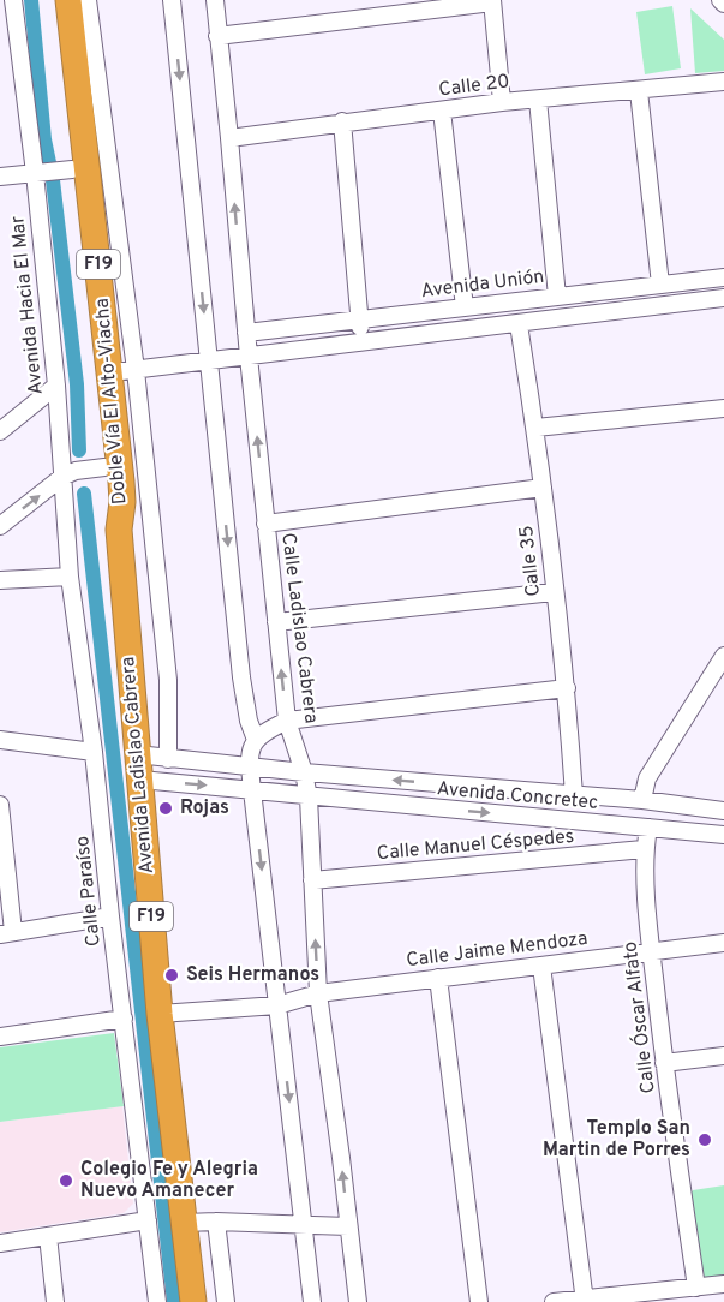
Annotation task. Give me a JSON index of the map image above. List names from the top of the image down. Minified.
{"streets":{"highway":["F19","Doble Vía El Alto-Viacha","Avenida Ladislao Cabrera"],"street":["Calle 20","Avenida Unión","Avenida Hacia El Mar","Calle 35","Calle Ladislao Cabrera","Avenida Concretec","Calle Manuel Céspedes","Calle Paraíso","Calle Jaime Mendoza","Calle Óscar Alfato"]},"crossings":[["Calle 20","Calle Ladislao Cabrera"],["Avenida Unión","Calle Ladislao Cabrera"],["Avenida Hacia El Mar","Doble Vía El Alto-Viacha"],["Avenida Hacia El Mar","Calle Paraíso"],["Doble Vía El Alto-Viacha","Avenida Ladislao Cabrera"],["Doble Vía El Alto-Viacha","Calle Paraíso"],["Calle Ladislao Cabrera","Avenida Concretec"],["Calle Ladislao Cabrera","Calle Manuel Céspedes"],["Calle Ladislao Cabrera","Calle Jaime Mendoza"],["Avenida Ladislao Cabrera","Avenida Concretec"],["Avenida Ladislao Cabrera","Calle Jaime Mendoza"],["Avenida Concretec","Calle Óscar Alfato"],["Calle Manuel Céspedes","Calle Óscar Alfato"],["Calle Jaime Mendoza","Calle Óscar Alfato"]],"places":["Rojas","Seis Hermanos","Templo San Martin de Porres","Colegio Fe y Alegria Nuevo Amanecer"]}
